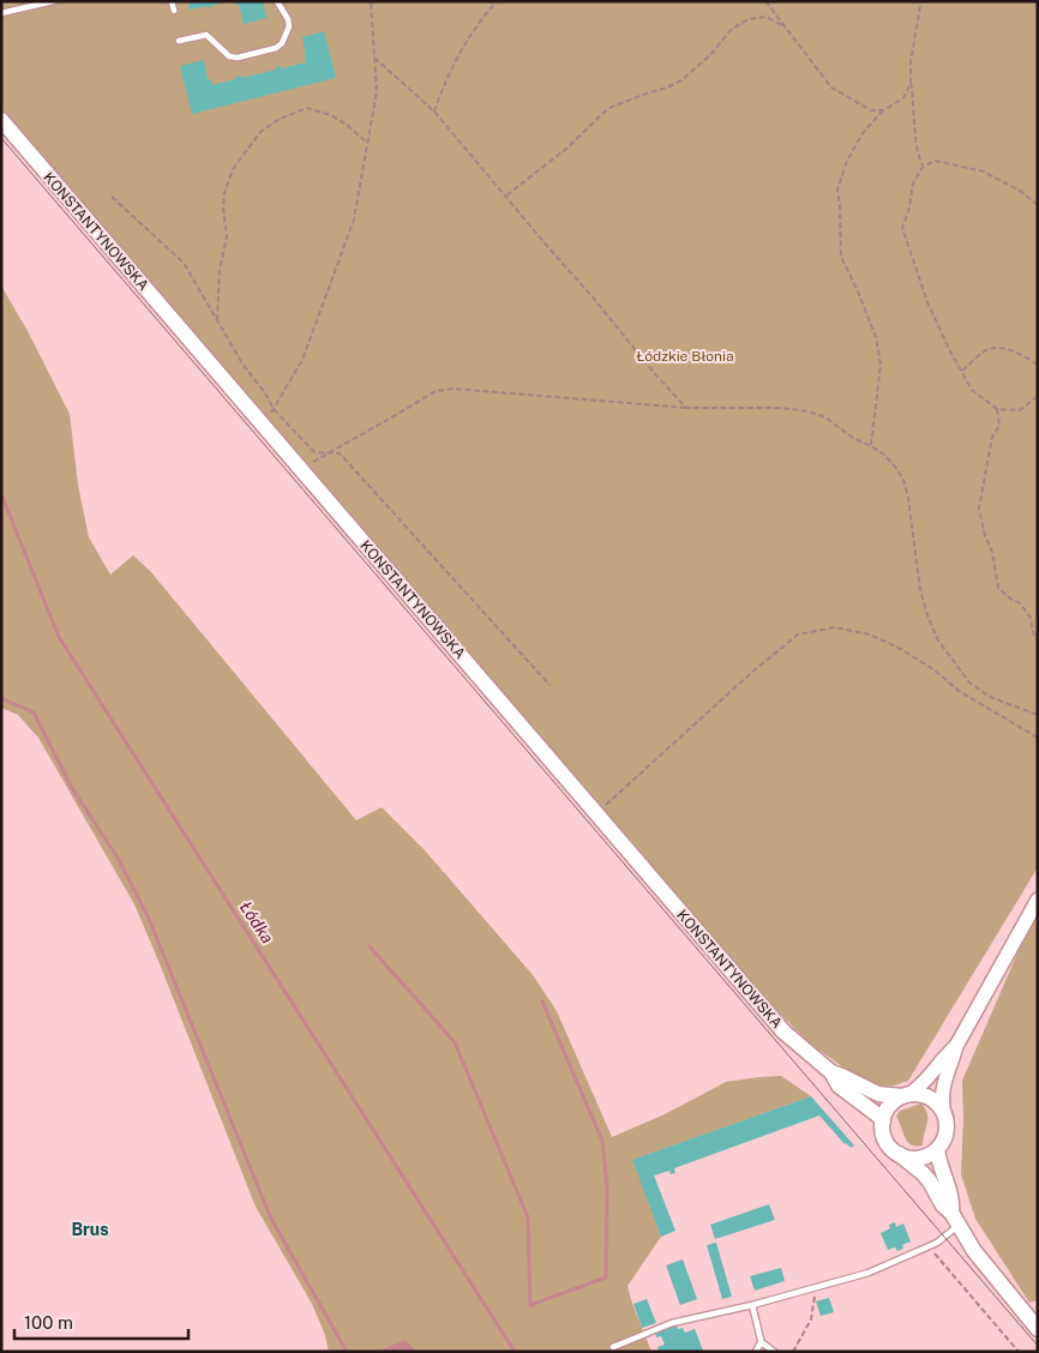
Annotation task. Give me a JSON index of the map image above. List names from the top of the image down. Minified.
{"streets":{"main road":["KONSTANTYNOWSKA"]},"districts":["Brus"],"water":["Łódka"],"parks":["Łódzkie Błonia"],"scale_bar":"100 m"}
